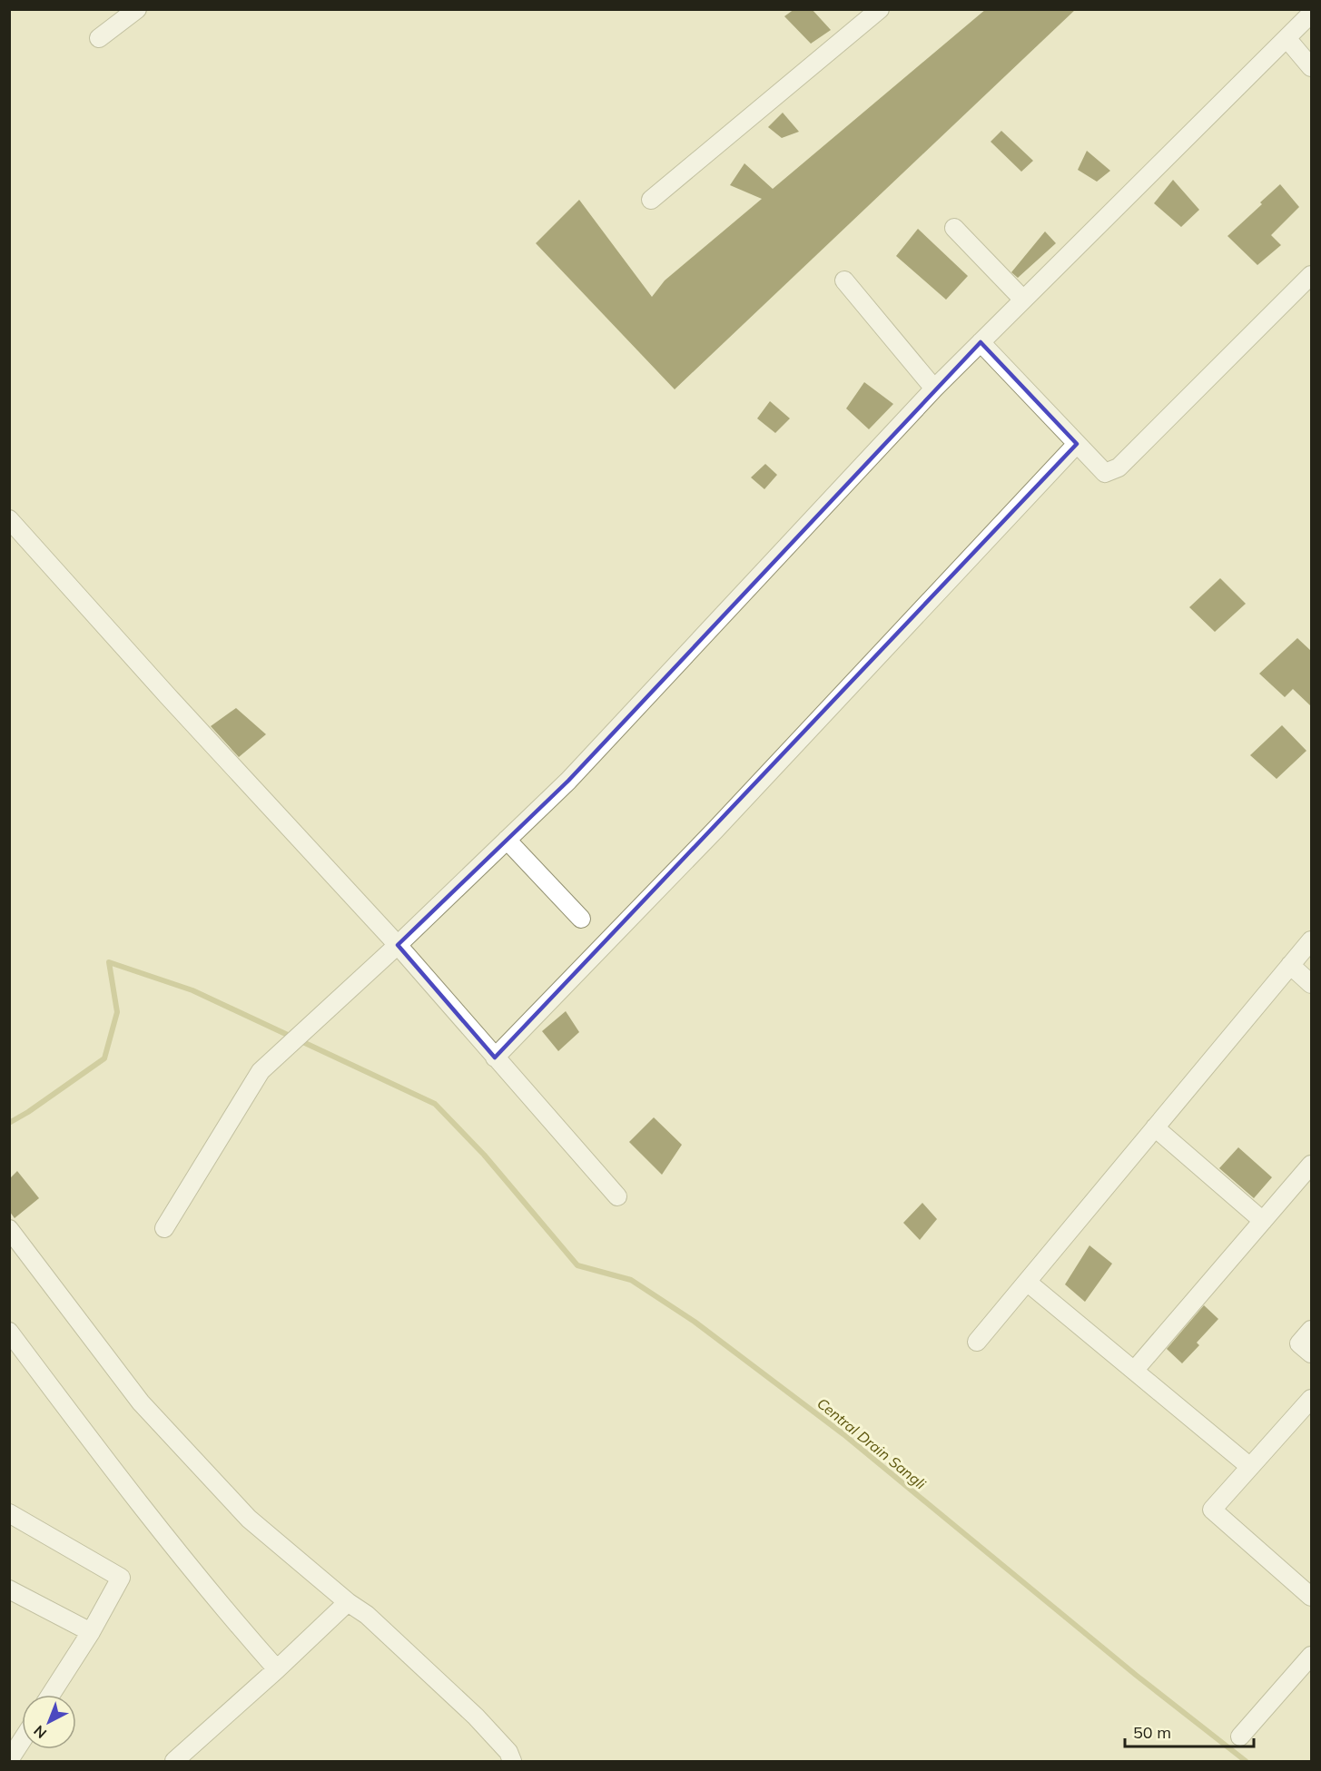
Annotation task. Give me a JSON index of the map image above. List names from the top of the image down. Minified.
{"water":["Central Drain Sangli"],"scale_bar":"50 m","north":"bottom left"}
